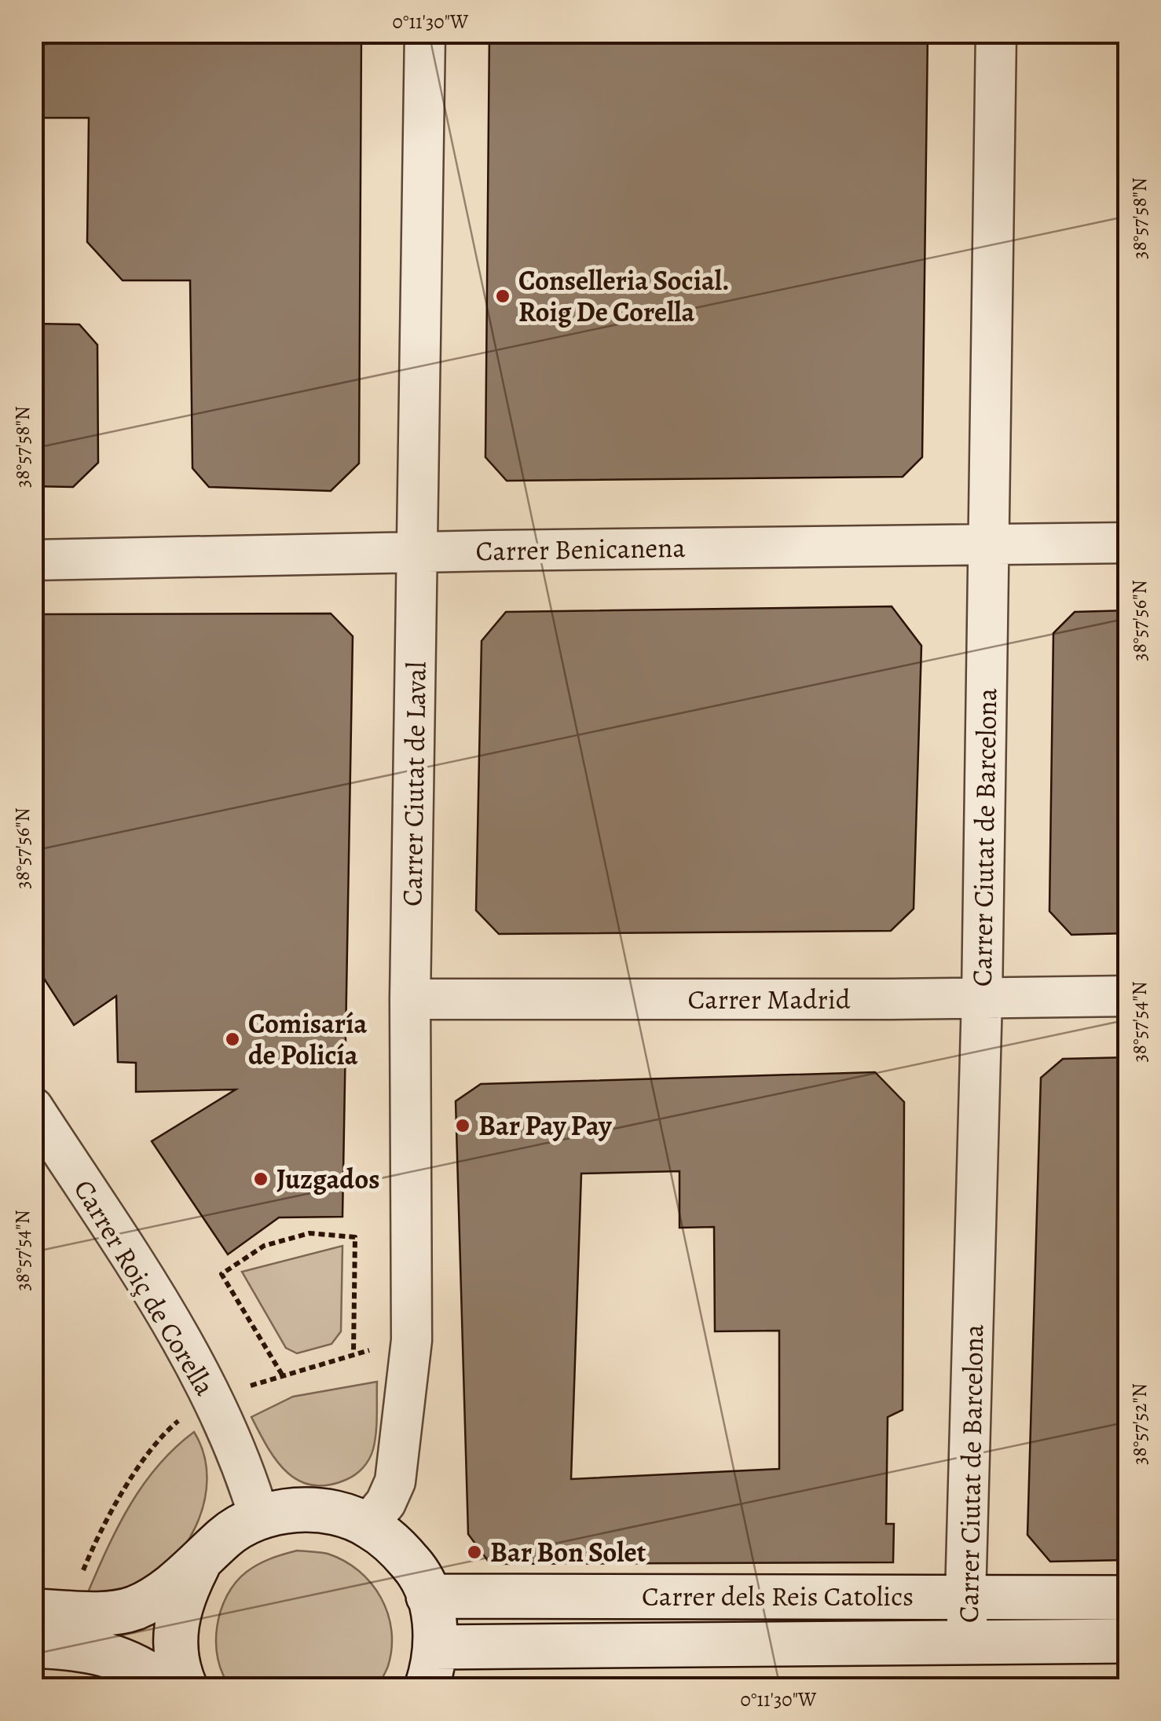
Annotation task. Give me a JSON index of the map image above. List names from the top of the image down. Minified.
{"streets":{"street":["Carrer Benicanena","Carrer Ciutat de Laval","Carrer Ciutat de Barcelona","Carrer Madrid","Carrer Roiç de Corella","Carrer dels Reis Catolics"]},"crossings":[["Carrer Benicanena","Carrer Ciutat de Laval"],["Carrer Benicanena","Carrer Ciutat de Barcelona"],["Carrer Ciutat de Laval","Carrer Madrid"],["Carrer Ciutat de Barcelona","Carrer Madrid"],["Carrer Ciutat de Barcelona","Carrer dels Reis Catolics"]],"places":["Conselleria Social. Roig De Corella","Comisaría de Policía","Bar Pay Pay","Juzgados","Bar Bon Solet"],"coordinates":["0°11'30\"W","38°57'58\"N","38°57'56\"N","38°57'54\"N","38°57'52\"N"]}
